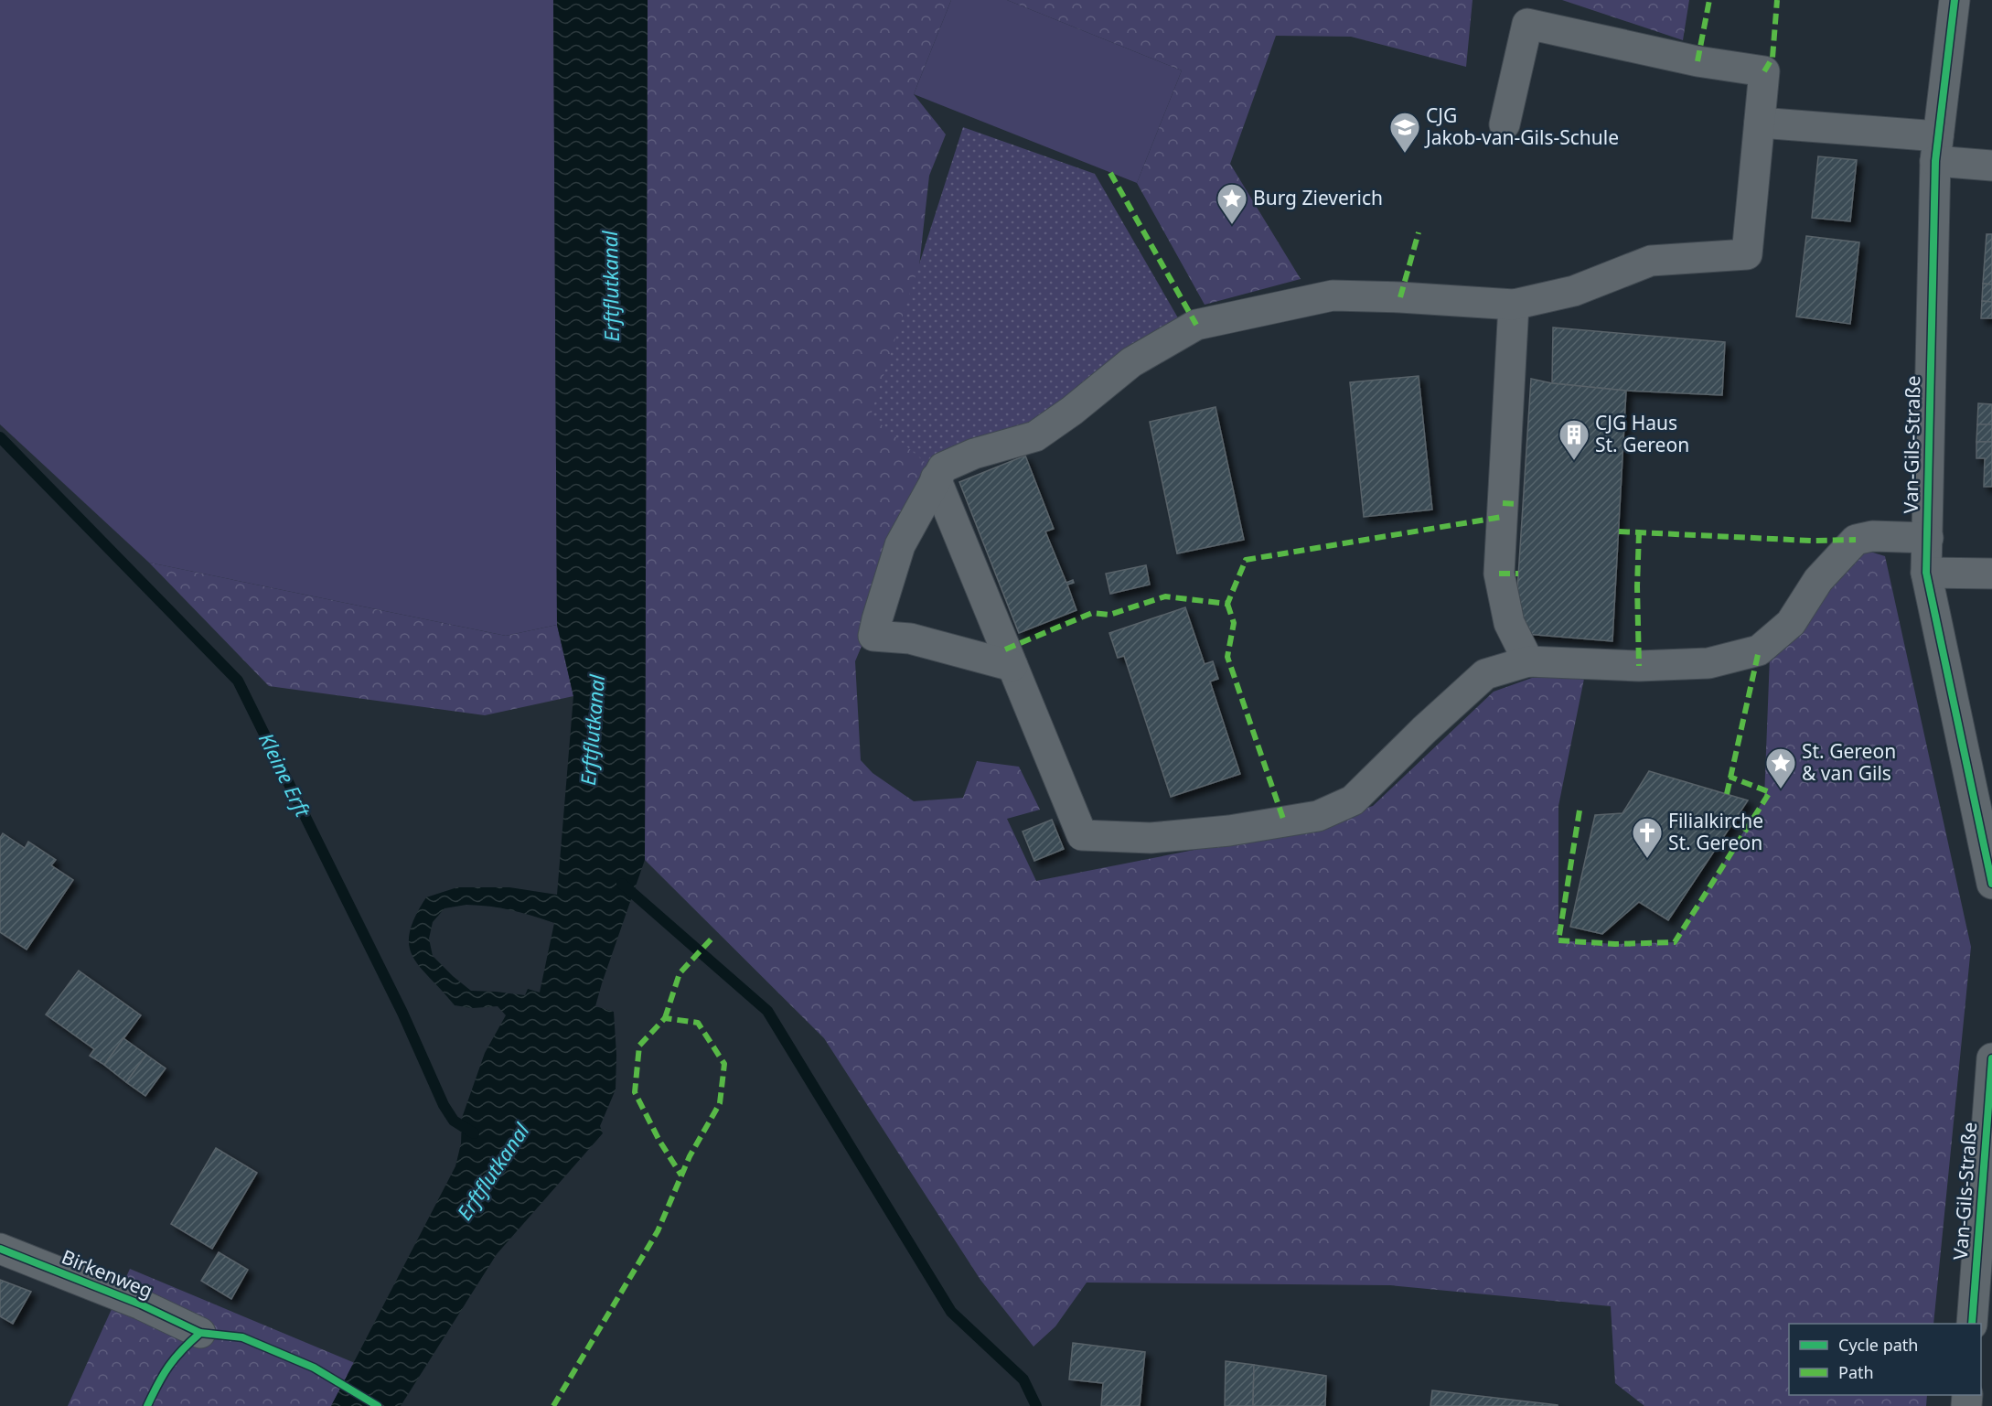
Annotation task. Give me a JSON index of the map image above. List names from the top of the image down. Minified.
{"streets":{"street":["Van-Gils-Straße","Birkenweg"]},"water":["Erftflutkanal","Kleine Erft"],"places":{"school or university":["CJG Jakob-van-Gils-Schule"],"place":["Burg Zieverich","St. Gereon & van Gils"],"building":["CJG Haus St. Gereon"],"church":["Filialkirche St. Gereon"]},"legend":["Cycle path","Path"]}
